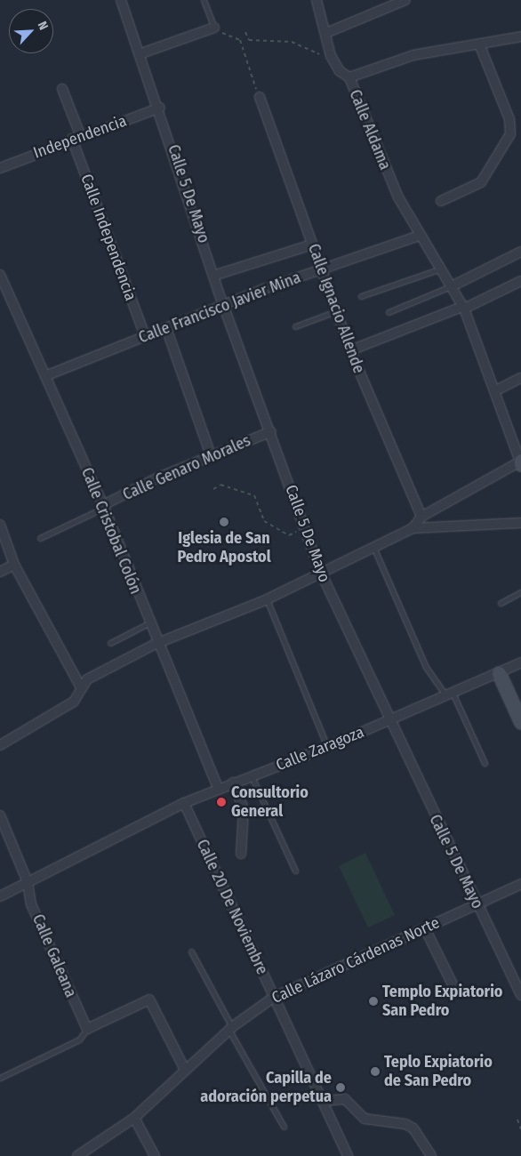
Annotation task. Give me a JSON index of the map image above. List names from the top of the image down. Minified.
{"streets":{"street":["Calle Aldama","Independencia","Calle 5 De Mayo","Calle Independencia","Calle Francisco Javier Mina","Calle Ignacio Allende","Calle Genaro Morales","Calle Cristobal Colón","Calle Zaragoza","Calle 20 De Noviembre","Calle Galeana","Calle Lázaro Cárdenas Norte"]},"crossings":[["Calle Aldama","Calle Francisco Javier Mina"],["Independencia","Calle 5 De Mayo"],["Independencia","Calle Independencia"],["Calle 5 De Mayo","Calle Francisco Javier Mina"],["Calle 5 De Mayo","Calle Genaro Morales"],["Calle 5 De Mayo","Calle Zaragoza"],["Calle 5 De Mayo","Calle Lázaro Cárdenas Norte"],["Calle Independencia","Calle Francisco Javier Mina"],["Calle Francisco Javier Mina","Calle Ignacio Allende"],["Calle Francisco Javier Mina","Calle Cristobal Colón"],["Calle Genaro Morales","Calle Cristobal Colón"],["Calle Cristobal Colón","Calle Zaragoza"],["Calle Zaragoza","Calle 20 De Noviembre"],["Calle Zaragoza","Calle Galeana"],["Calle 20 De Noviembre","Calle Lázaro Cárdenas Norte"]],"places":["Iglesia de San Pedro Apostol","Consultorio General","Templo Expiatorio San Pedro","Teplo Expiatorio de San Pedro","Capilla de adoración perpetua"],"north":"top right"}
